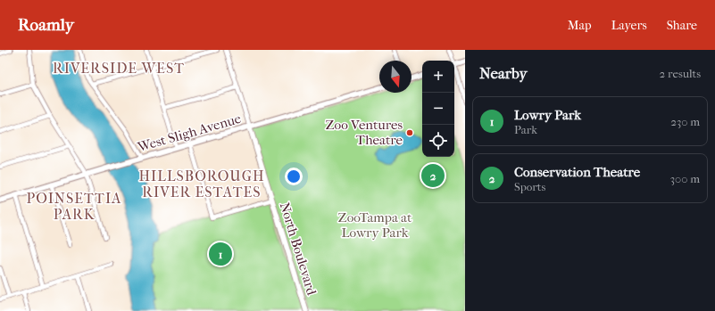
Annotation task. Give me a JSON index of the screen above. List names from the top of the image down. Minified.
{"streets":{"main road":["West Sligh Avenue"],"street":["North Boulevard"]},"crossings":[["West Sligh Avenue","North Boulevard"]],"districts":["RIVERSIDE WEST","HILLSBOROUGH RIVER ESTATES","POINSETTIA PARK"],"parks":["ZooTampa at Lowry Park"],"places":["Zoo Ventures Theatre"],"north":"bottom","page":{"header":"Roamly","nav":["Map","Layers","Share"],"heading":["Nearby","2 results"],"map_buttons":["+","−"],"list":[{"mark":"1","name":"Lowry Park","note":"Park","value":"230 m"},{"mark":"2","name":"Conservation Theatre","note":"Sports","value":"300 m"}],"pins":["2","1"]}}
